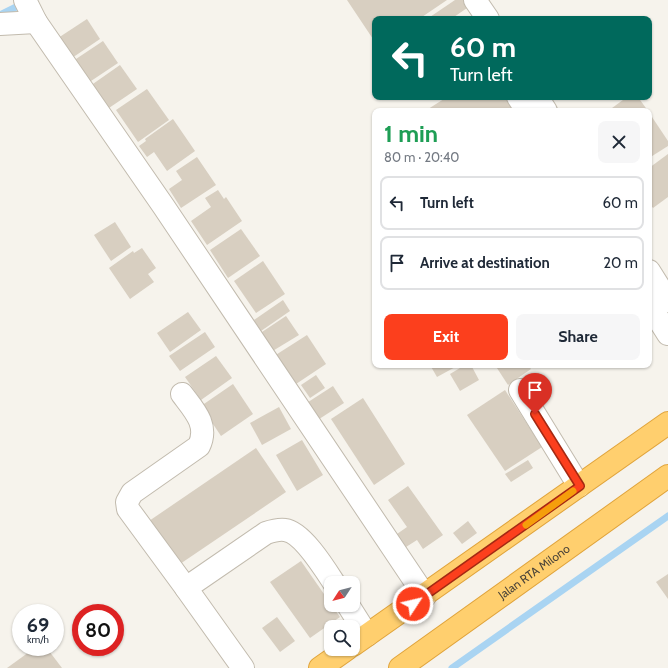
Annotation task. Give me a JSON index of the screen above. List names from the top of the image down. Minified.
{"streets":{"highway":["Jalan RTA Milono"]},"north":"bottom left","page":{"turn":["60 m","Turn left"],"heading":["1 min","80 m · 20:40"],"list":[{"name":"Turn left","value":"60 m"},{"name":"Arrive at destination","value":"20 m"}],"buttons":["Exit","Share"],"speed":"69 km/h","limit":"80"}}
